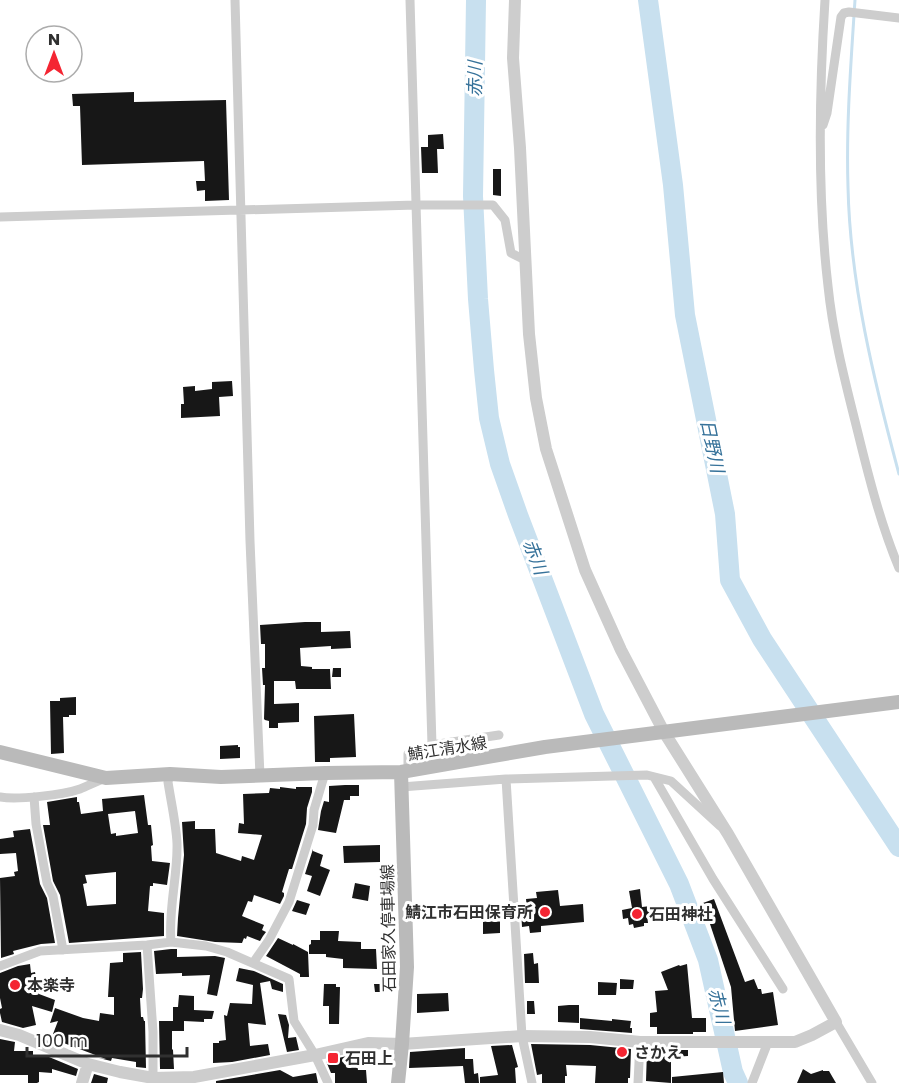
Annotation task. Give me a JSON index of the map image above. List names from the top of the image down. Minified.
{"streets":{"main road":["鯖江清水線","石田家久停車場線"]},"crossings":[["鯖江清水線","石田家久停車場線"]],"water":["赤川","日野川"],"places":{"other":["鯖江市石田保育所","石田神社","本楽寺","さかえ"],"transit":["石田上"]},"scale_bar":"100 m","north":"top"}
